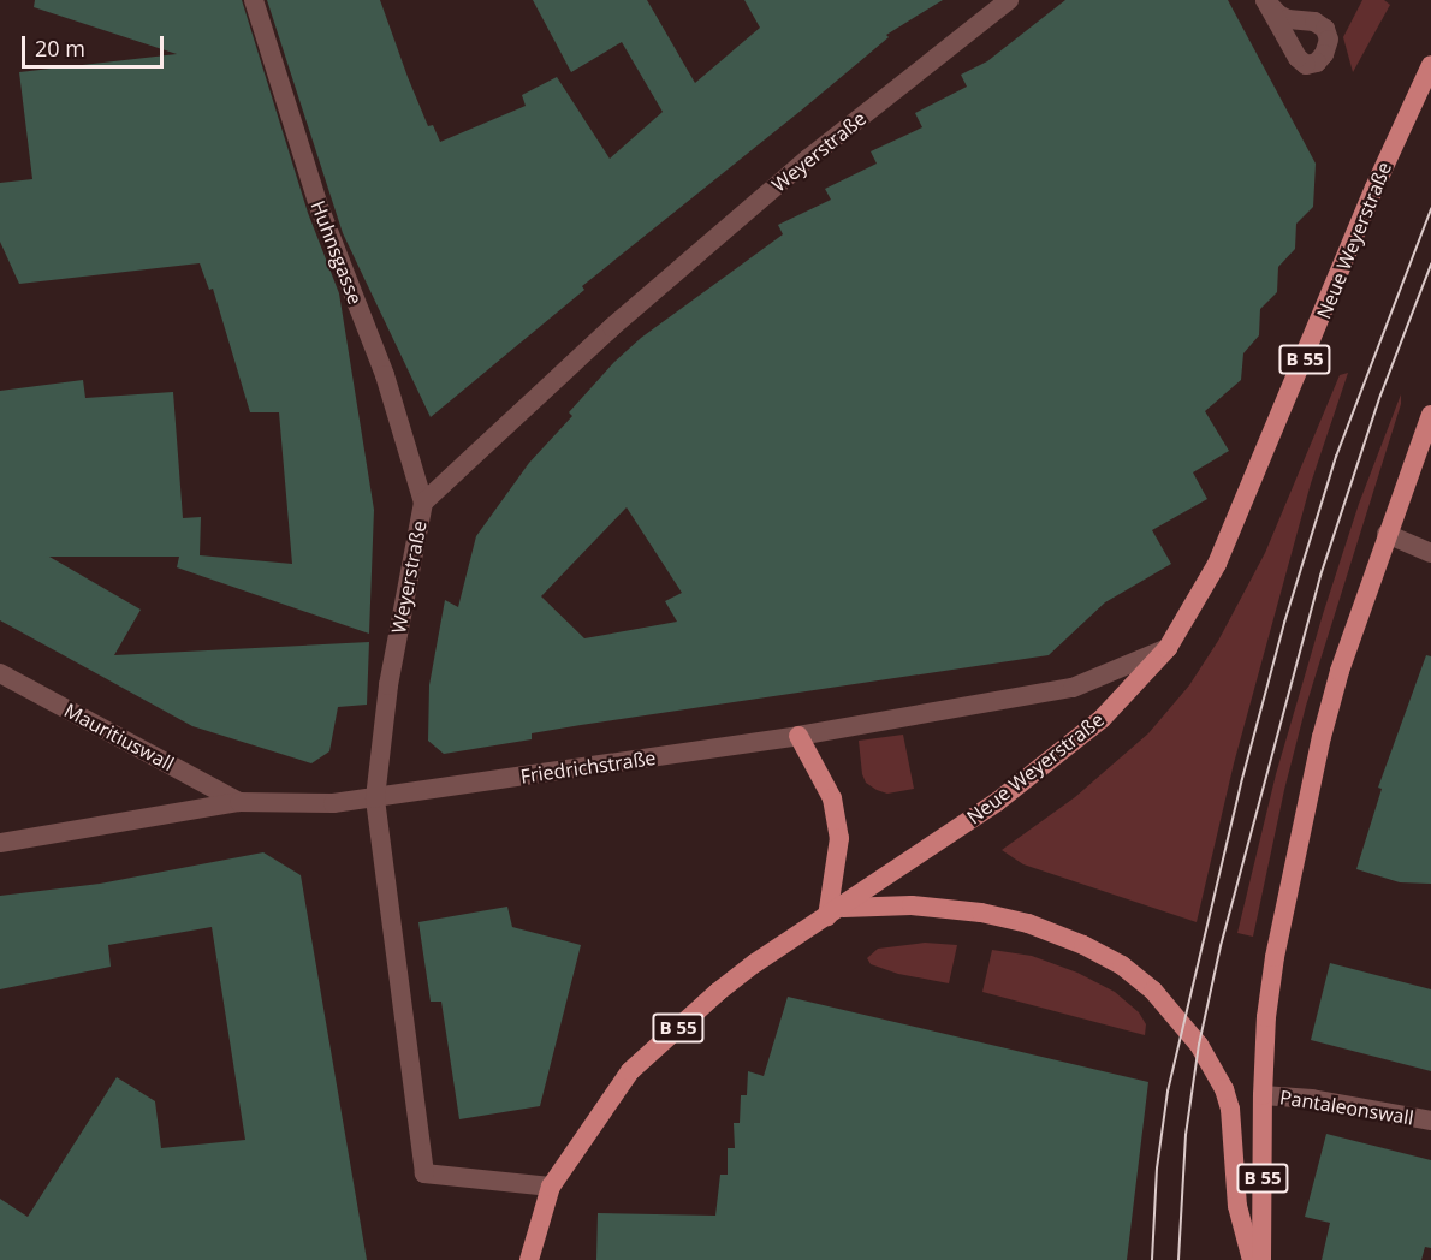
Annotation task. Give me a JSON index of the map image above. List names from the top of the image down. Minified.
{"streets":{"main road":["Neue Weyerstraße","B 55"],"street":["Weyerstraße","Huhnsgasse","Mauritiuswall","Friedrichstraße","Pantaleonswall"]},"crossings":[["Weyerstraße","Neue Weyerstraße"],["Weyerstraße","Huhnsgasse"],["Weyerstraße","B 55"],["Weyerstraße","Friedrichstraße"],["Neue Weyerstraße","B 55"],["Neue Weyerstraße","Friedrichstraße"],["B 55","Pantaleonswall"],["Mauritiuswall","Friedrichstraße"]],"scale_bar":"20 m"}
